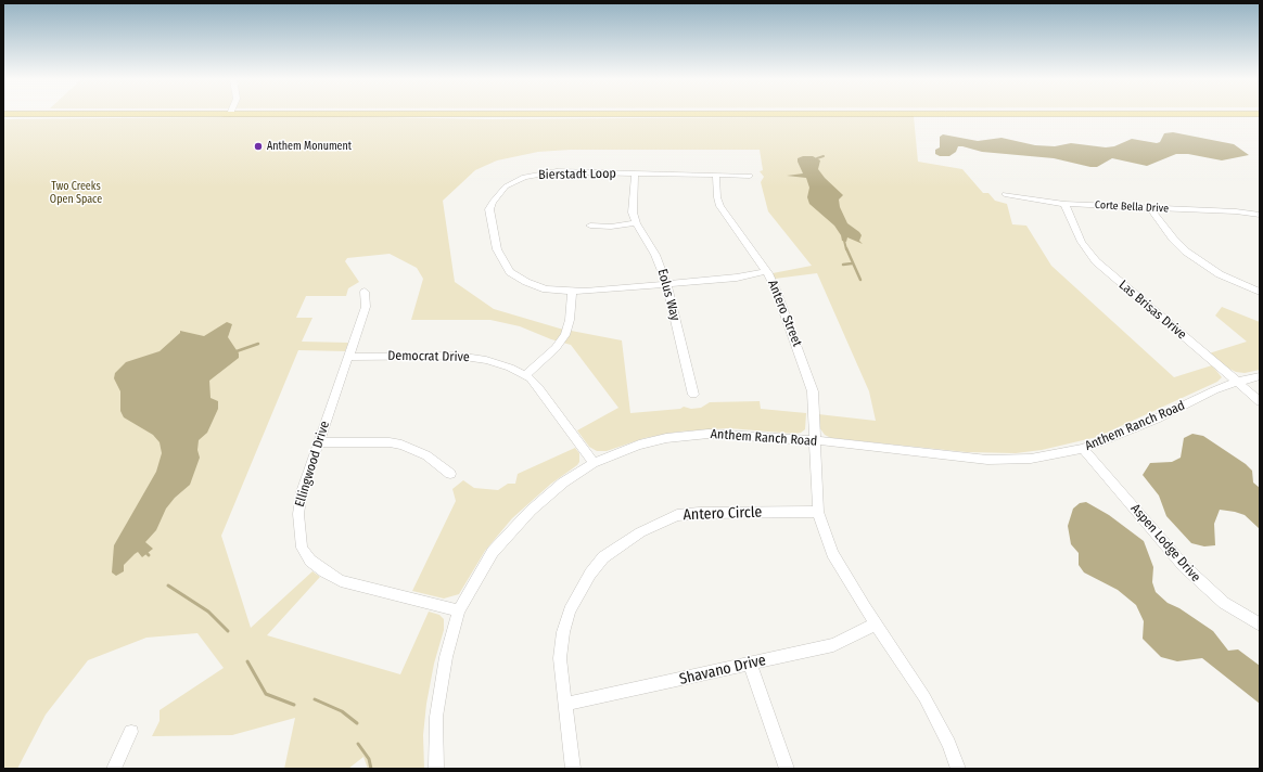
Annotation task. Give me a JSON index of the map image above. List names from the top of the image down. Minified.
{"streets":{"street":["Bierstadt Loop","Corte Bella Drive","Eolus Way","Las Brisas Drive","Antero Street","Democrat Drive","Anthem Ranch Road","Ellingwood Drive","Antero Circle","Aspen Lodge Drive","Shavano Drive"]},"crossings":[["Bierstadt Loop","Eolus Way"],["Bierstadt Loop","Antero Street"],["Corte Bella Drive","Las Brisas Drive"],["Las Brisas Drive","Anthem Ranch Road"],["Antero Street","Anthem Ranch Road"],["Democrat Drive","Anthem Ranch Road"],["Democrat Drive","Ellingwood Drive"],["Anthem Ranch Road","Ellingwood Drive"],["Anthem Ranch Road","Aspen Lodge Drive"],["Antero Circle","Shavano Drive"]],"parks":["Two Creeks Open Space"],"places":["Anthem Monument"]}
